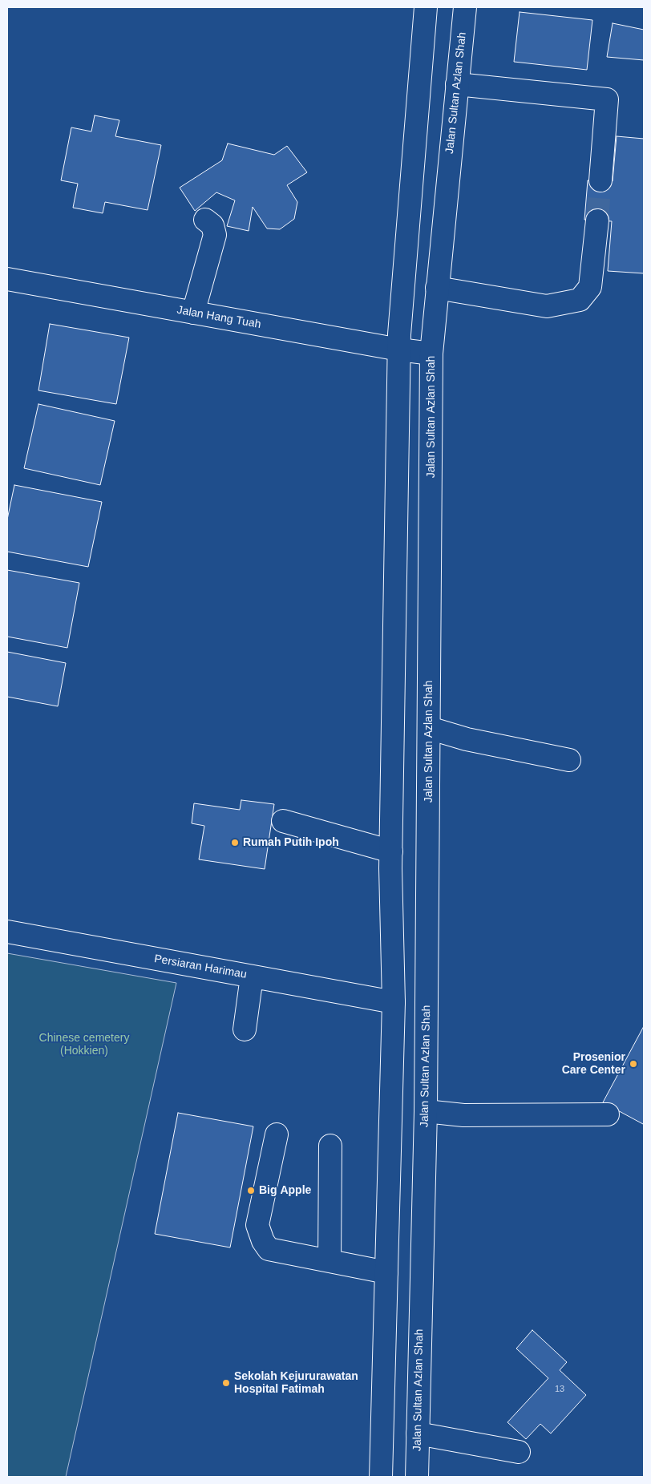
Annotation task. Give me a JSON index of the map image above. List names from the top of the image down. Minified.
{"streets":{"main road":["Jalan Sultan Azlan Shah","Jalan Hang Tuah","Persiaran Harimau"]},"crossings":[["Jalan Sultan Azlan Shah","Jalan Hang Tuah"]],"parks":["Chinese cemetery (Hokkien)"],"places":["Rumah Putih Ipoh","Prosenior Care Center","Big Apple","Sekolah Kejururawatan Hospital Fatimah"],"house_numbers":["13"]}
